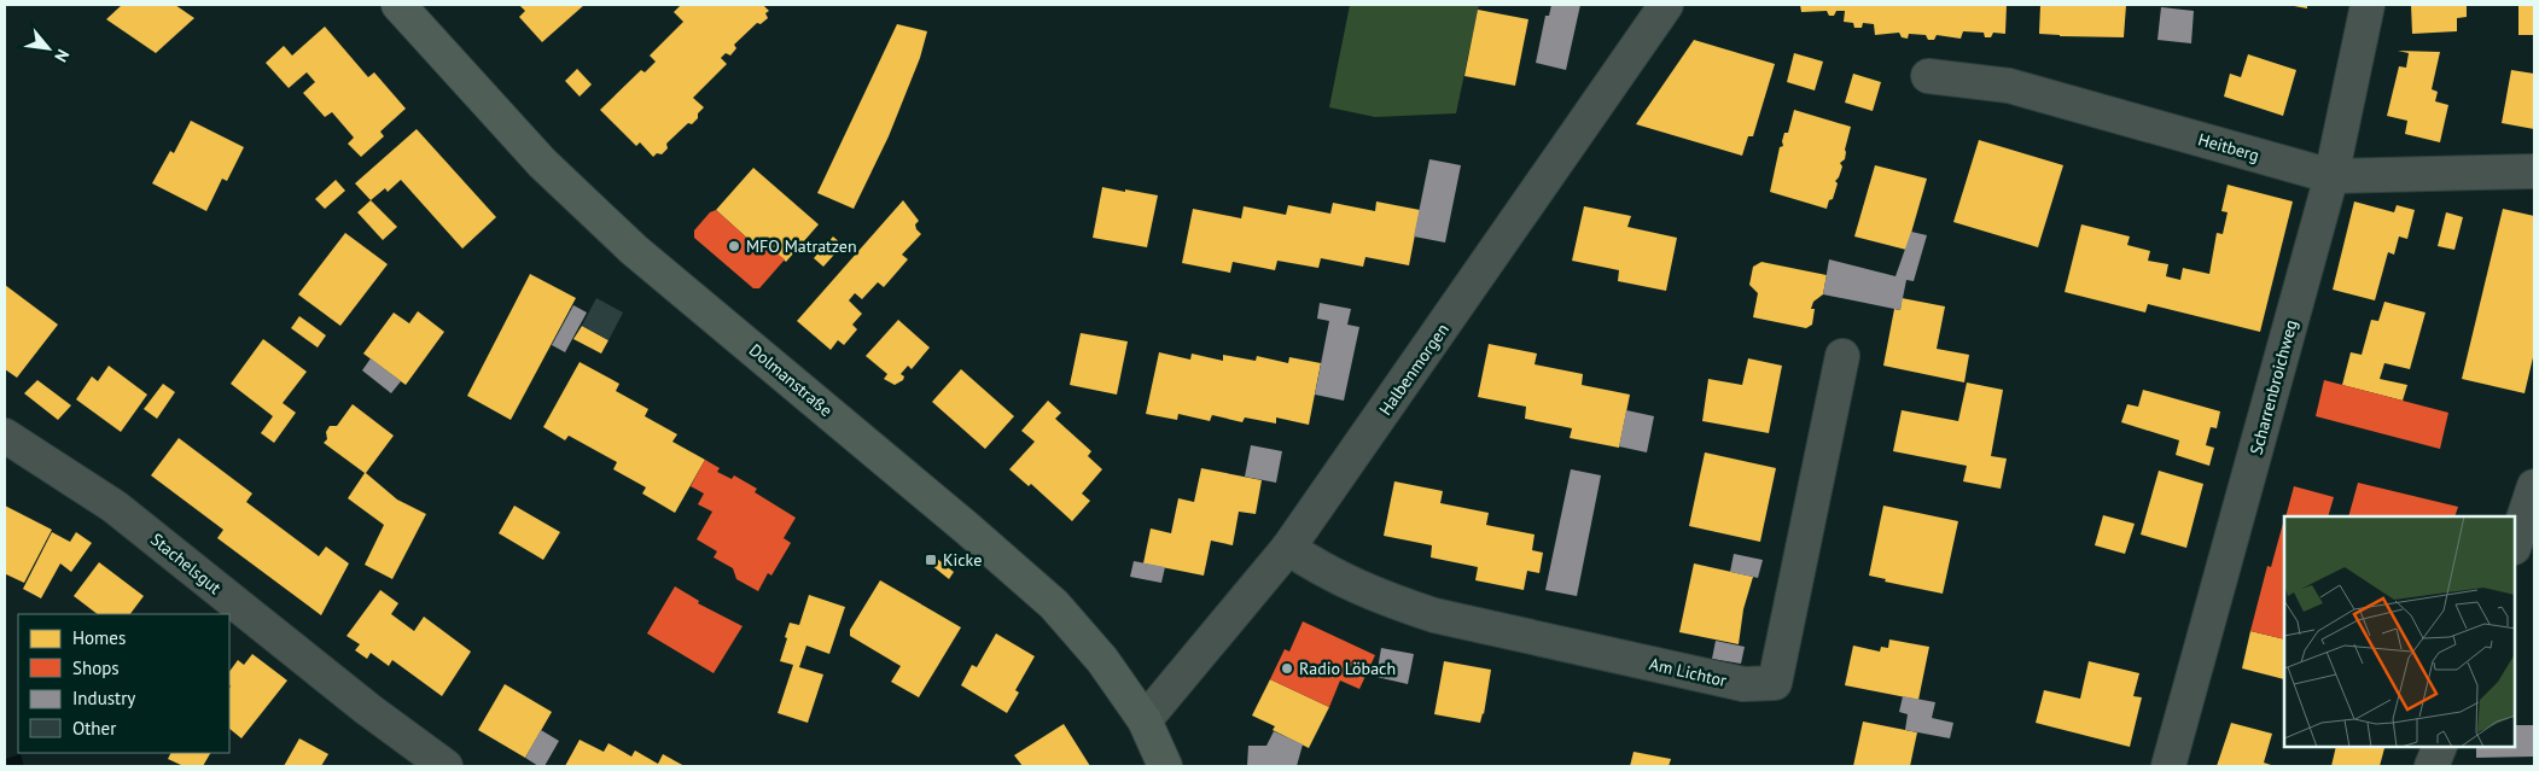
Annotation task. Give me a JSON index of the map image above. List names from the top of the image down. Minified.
{"streets":{"main road":["Dolmanstraße"],"street":["Heitberg","Halbenmorgen","Scharrenbroichweg","Stachelsgut","Am Lichtor"]},"crossings":[["Heitberg","Scharrenbroichweg"],["Halbenmorgen","Dolmanstraße"],["Halbenmorgen","Am Lichtor"]],"places":{"other":["MFO Matratzen","Radio Löbach"],"transit":["Kicke"]},"legend":["Homes","Shops","Industry","Other"],"north":"bottom right"}
